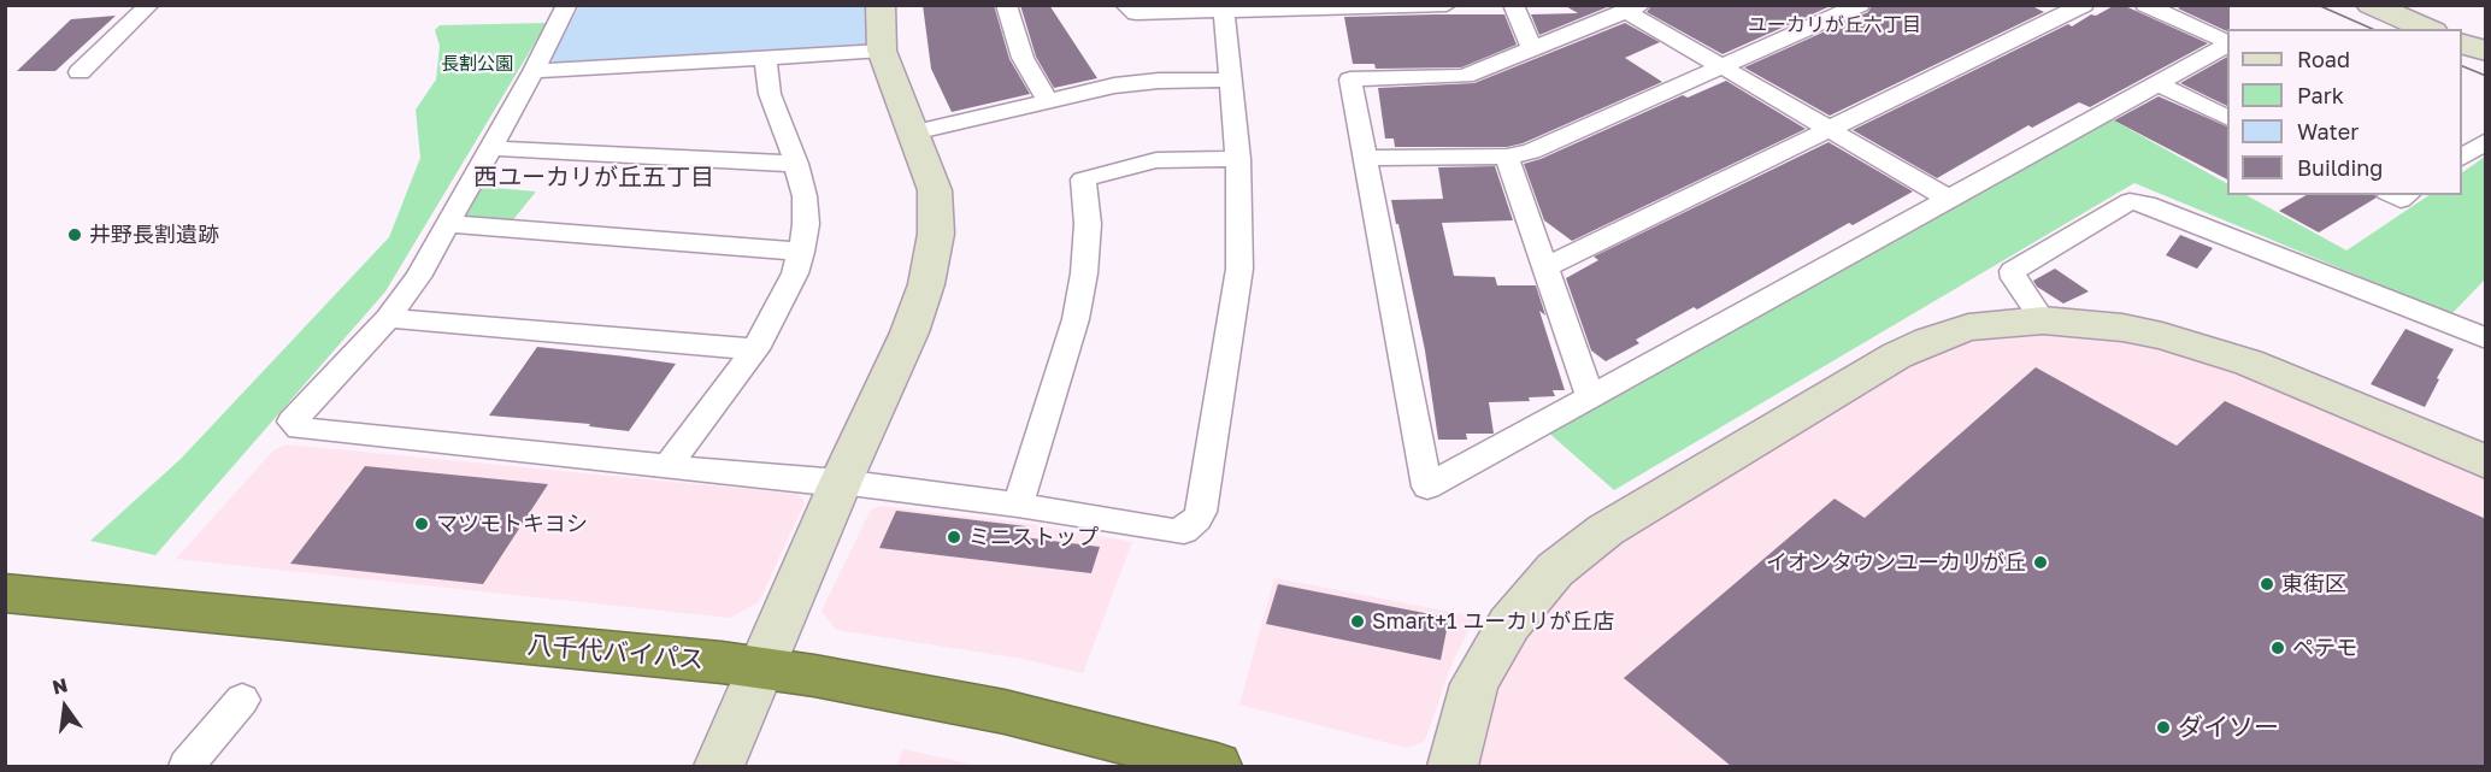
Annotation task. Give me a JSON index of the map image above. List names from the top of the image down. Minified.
{"streets":{"highway":["八千代バイパス"]},"districts":["ユーカリが丘六丁目","西ユーカリが丘五丁目"],"parks":["長割公園"],"places":["井野長割遺跡","マツモトキヨシ","ミニストップ","イオンタウンユーカリが丘","東街区","Smart+1 ユーカリが丘店","ペテモ","ダイソー"],"legend":["Road","Park","Water","Building"],"north":"top"}
